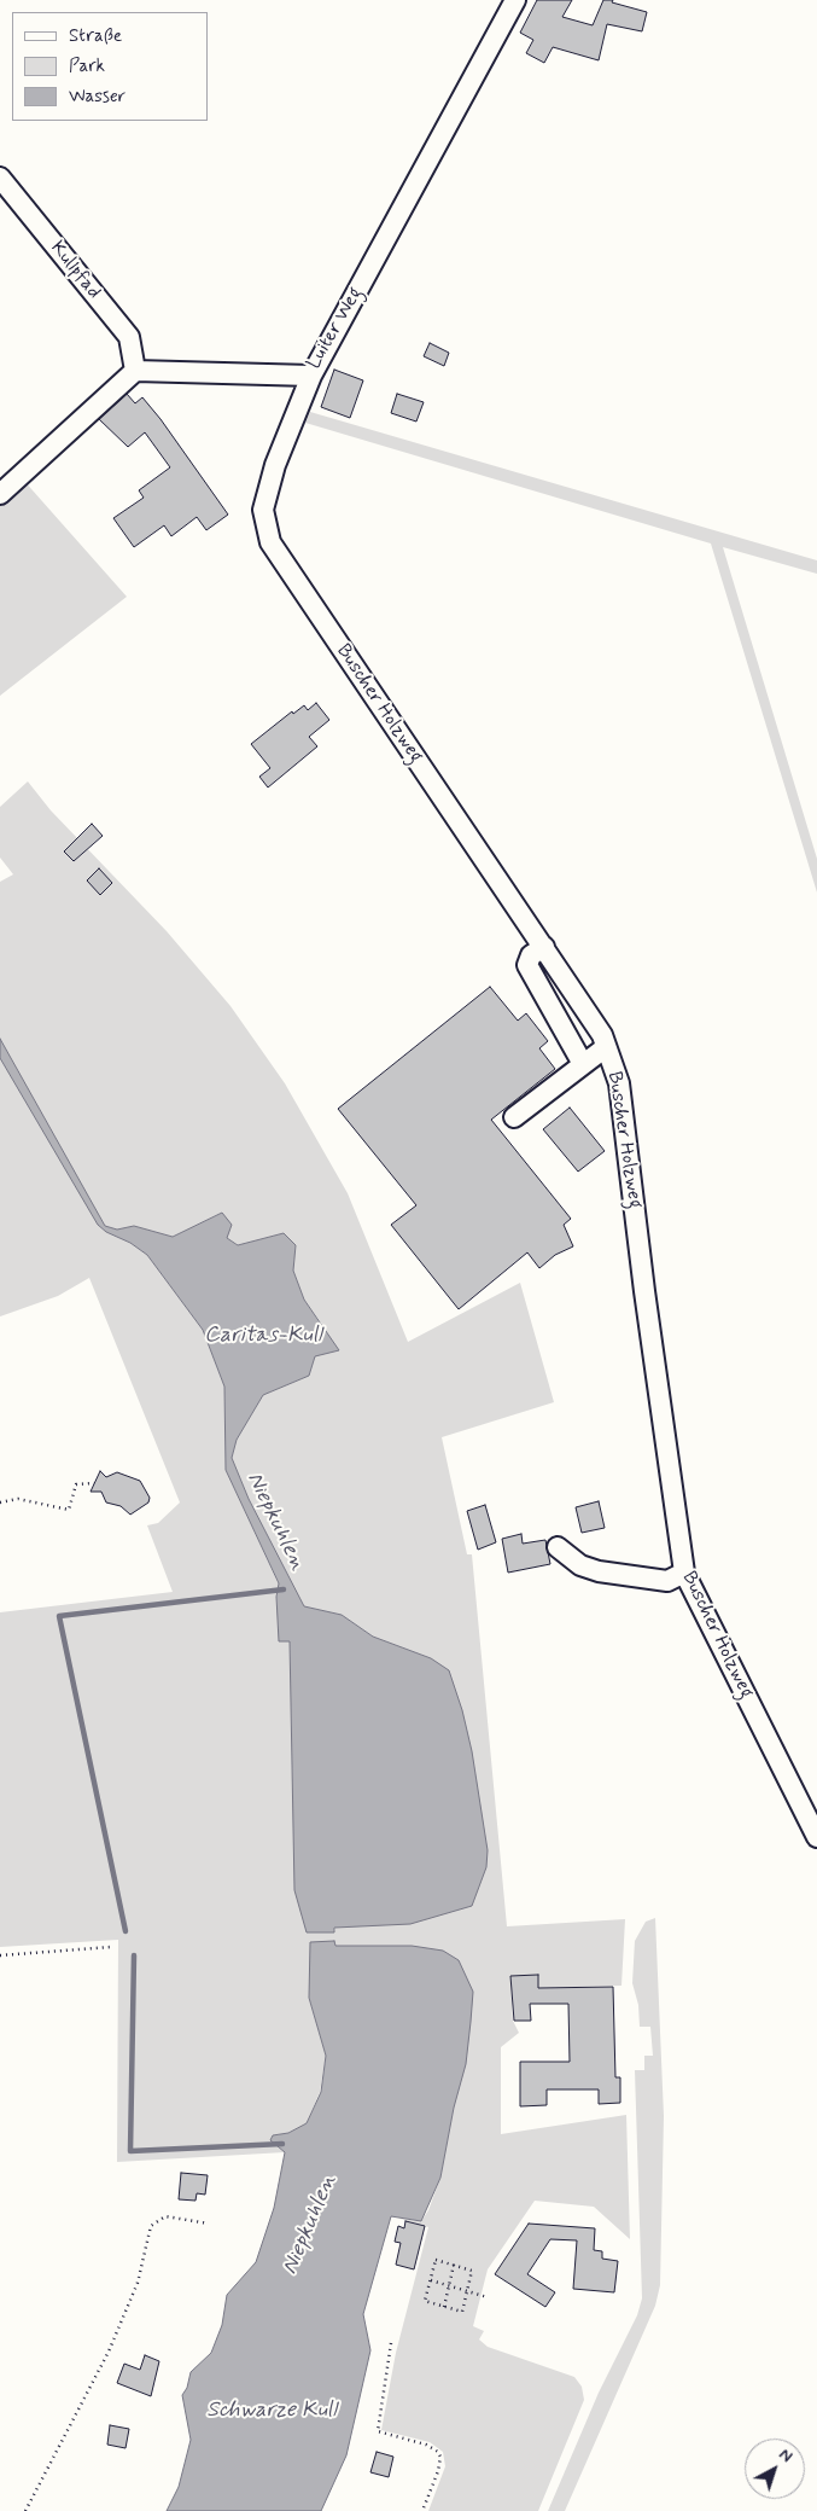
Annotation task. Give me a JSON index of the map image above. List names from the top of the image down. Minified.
{"streets":{"street":["Kullpfad","Luiter Weg","Buscher Holzweg"]},"crossings":[["Kullpfad","Luiter Weg"],["Luiter Weg","Buscher Holzweg"]],"water":["Caritas-Kull","Niepkuhlen","Schwarze Kull"],"legend":["Straße","Park","Wasser"],"north":"top right"}
